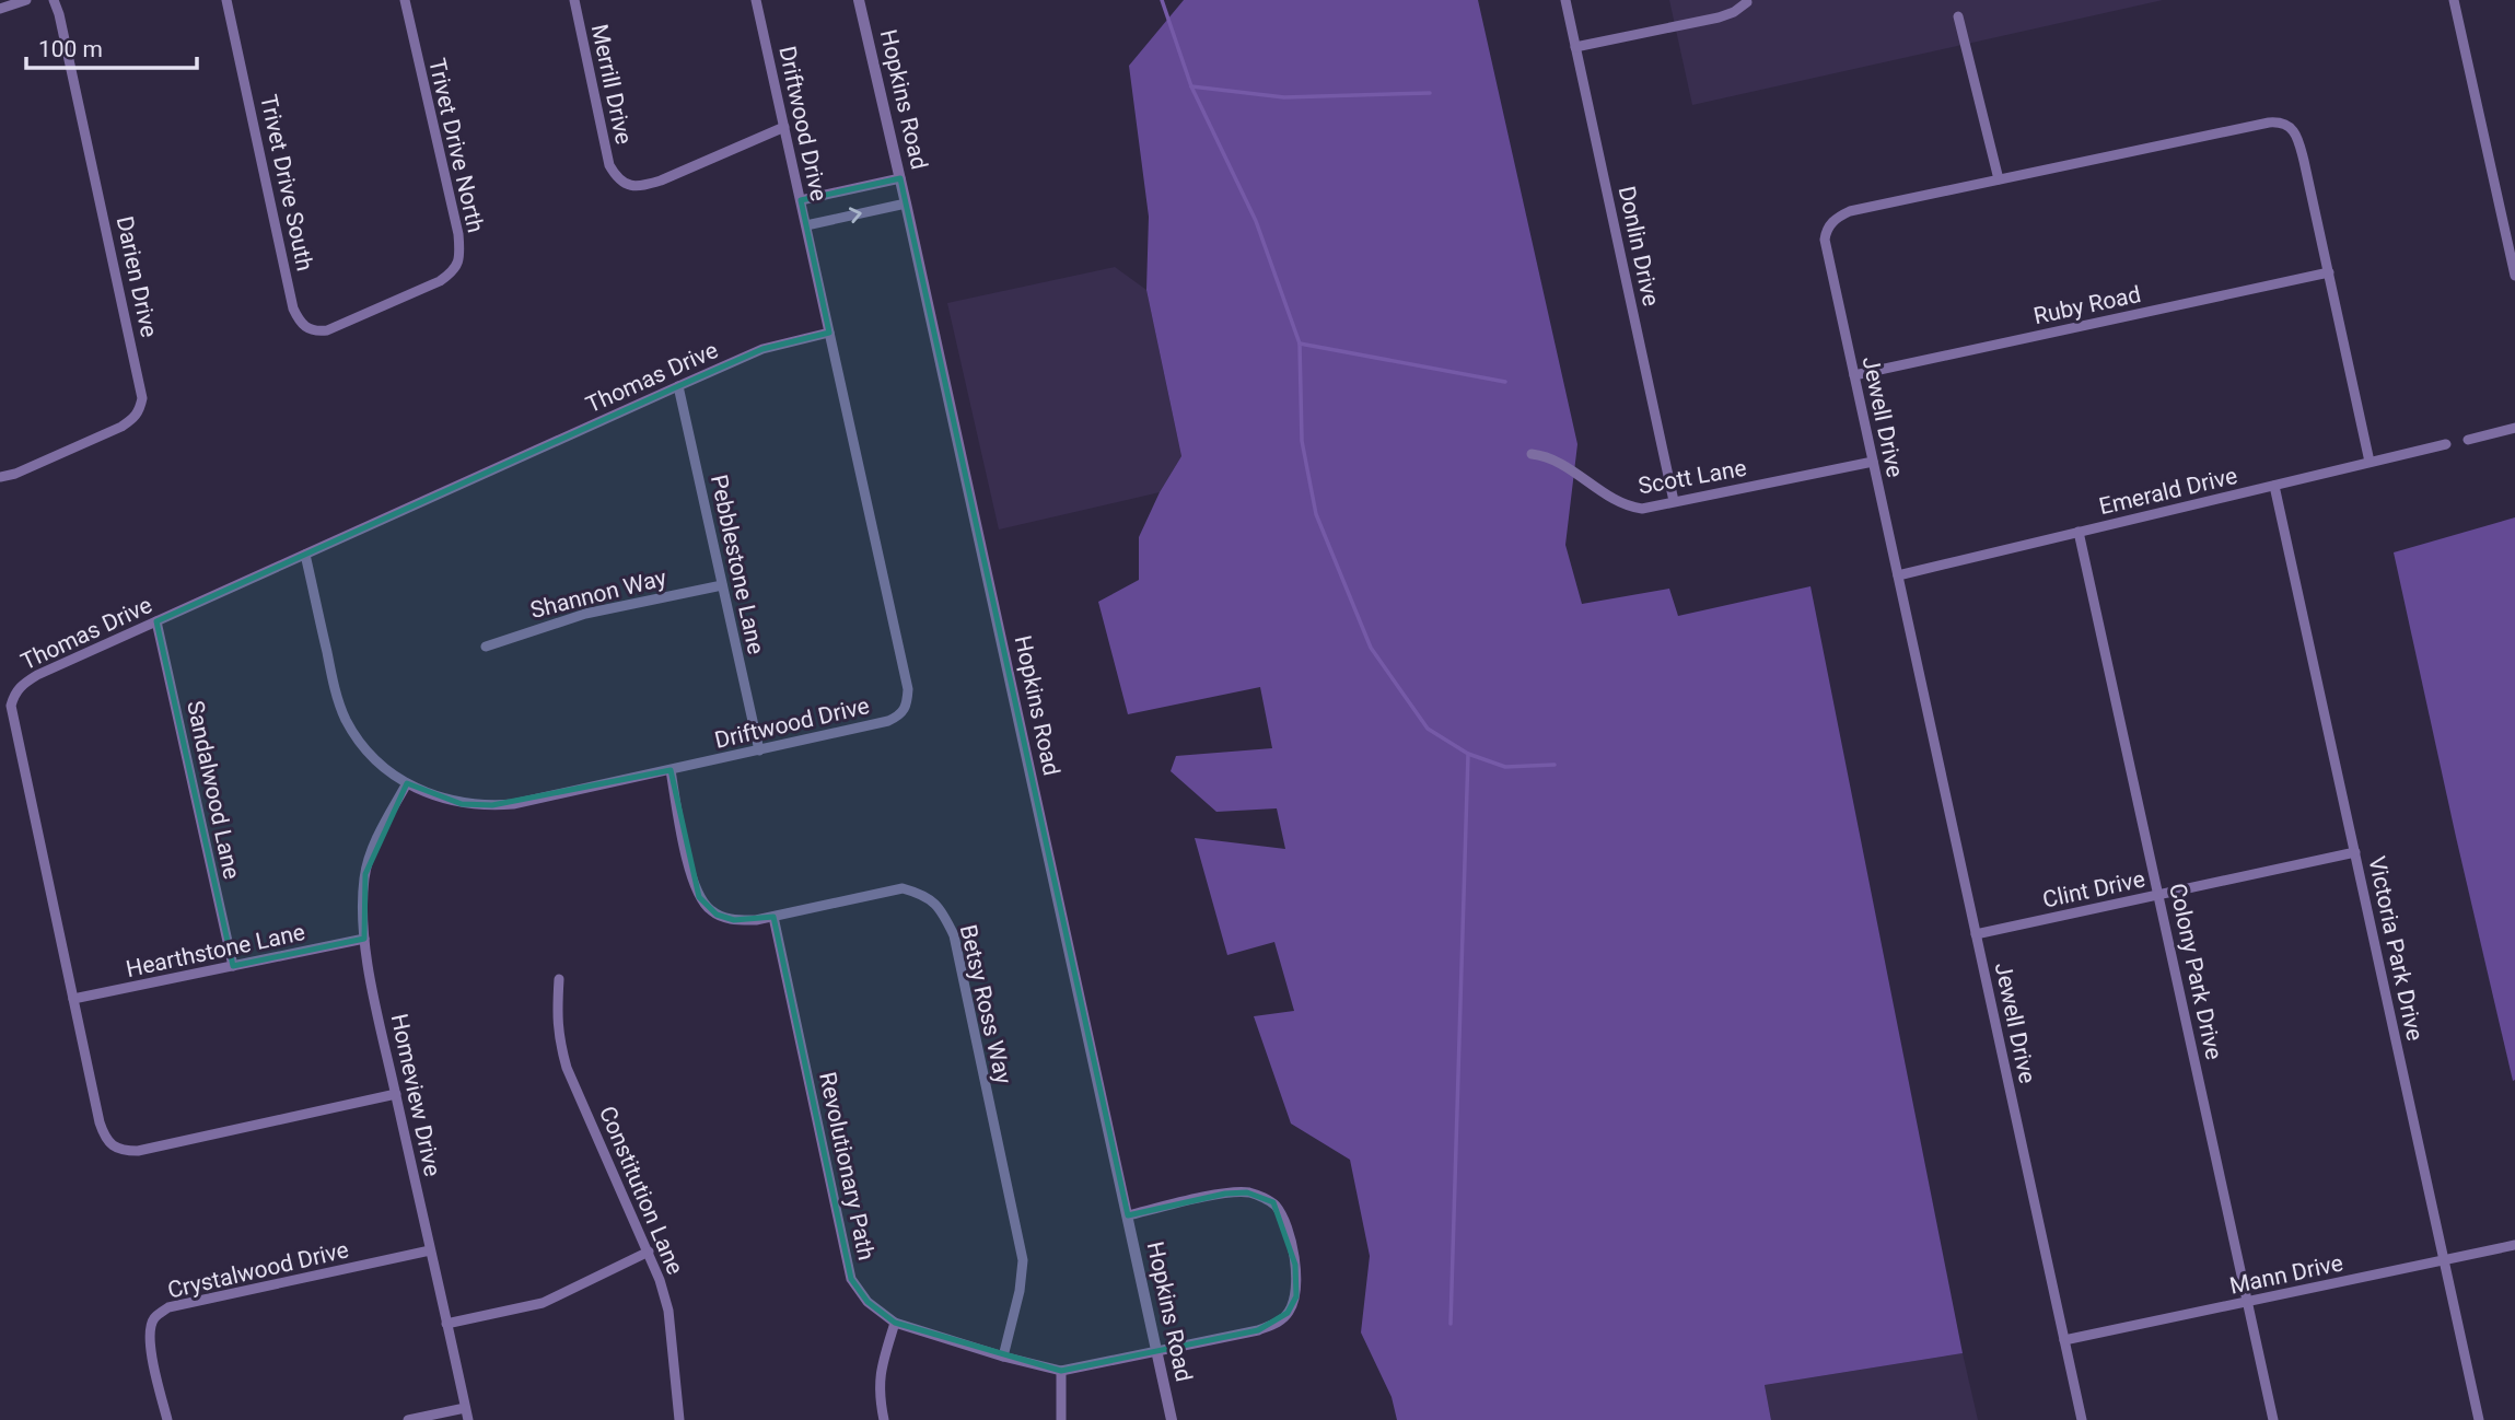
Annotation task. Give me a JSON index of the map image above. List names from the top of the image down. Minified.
{"streets":{"street":["Merrill Drive","Hopkins Road","Driftwood Drive","Trivet Drive North","Trivet Drive South","Donlin Drive","Darien Drive","Ruby Road","Thomas Drive","Jewell Drive","Scott Lane","Emerald Drive","Pebblestone Lane","Shannon Way","Sandalwood Lane","Clint Drive","Victoria Park Drive","Hearthstone Lane","Colony Park Drive","Betsy Ross Way","Homeview Drive","Revolutionary Path","Constitution Lane","Crystalwood Drive","Mann Drive"]},"crossings":[["Merrill Drive","Driftwood Drive"],["Hopkins Road","Revolutionary Path"],["Driftwood Drive","Thomas Drive"],["Driftwood Drive","Pebblestone Lane"],["Driftwood Drive","Betsy Ross Way"],["Driftwood Drive","Homeview Drive"],["Trivet Drive North","Trivet Drive South"],["Donlin Drive","Scott Lane"],["Ruby Road","Jewell Drive"],["Thomas Drive","Pebblestone Lane"],["Thomas Drive","Sandalwood Lane"],["Thomas Drive","Hearthstone Lane"],["Thomas Drive","Homeview Drive"],["Jewell Drive","Scott Lane"],["Jewell Drive","Emerald Drive"],["Jewell Drive","Clint Drive"],["Jewell Drive","Mann Drive"],["Emerald Drive","Victoria Park Drive"],["Emerald Drive","Colony Park Drive"],["Pebblestone Lane","Shannon Way"],["Sandalwood Lane","Hearthstone Lane"],["Clint Drive","Victoria Park Drive"],["Clint Drive","Colony Park Drive"],["Victoria Park Drive","Mann Drive"],["Hearthstone Lane","Homeview Drive"],["Colony Park Drive","Mann Drive"],["Betsy Ross Way","Revolutionary Path"],["Homeview Drive","Crystalwood Drive"]],"scale_bar":"100 m"}
